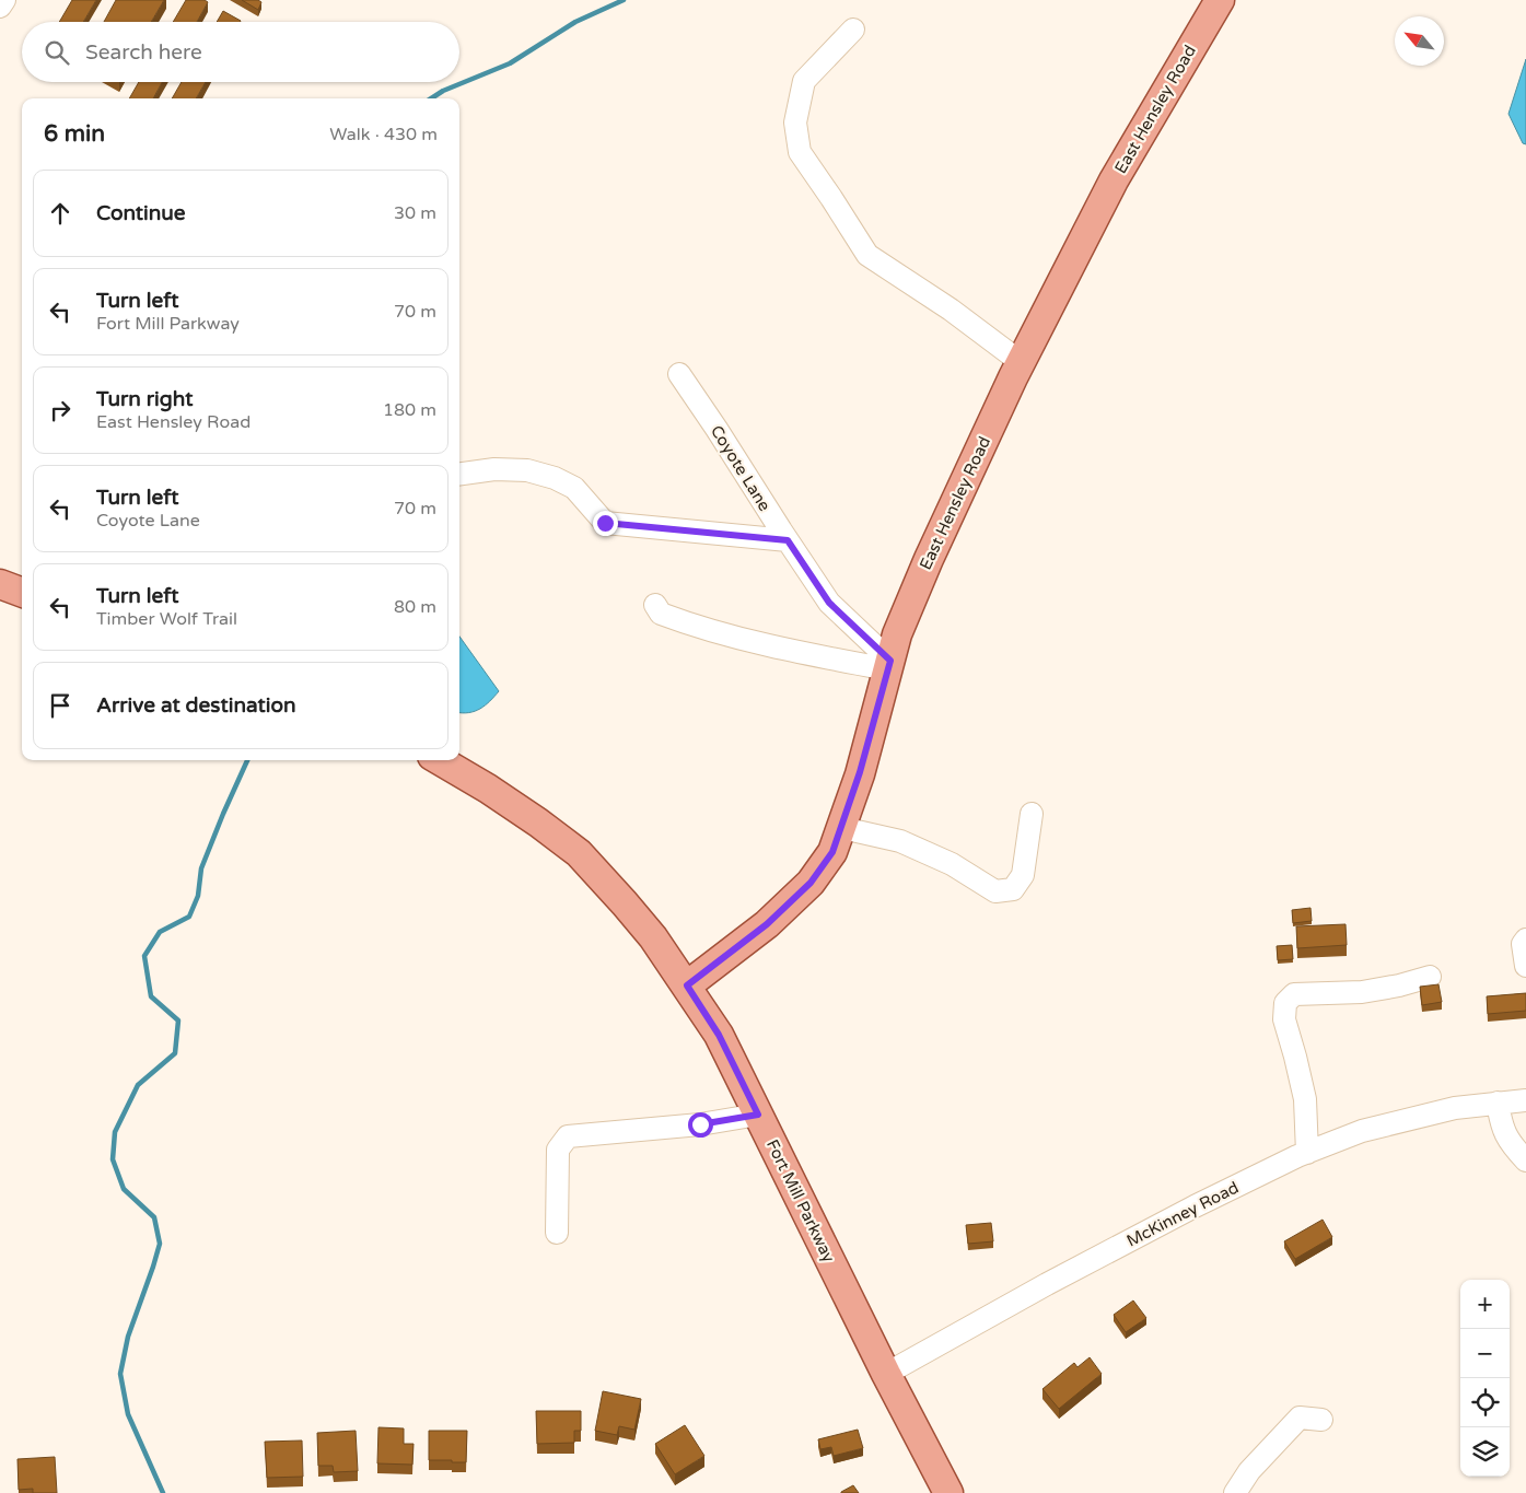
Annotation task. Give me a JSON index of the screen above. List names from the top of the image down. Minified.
{"streets":{"main road":["East Hensley Road","Fort Mill Parkway"],"street":["Coyote Lane","McKinney Road"]},"crossings":[["East Hensley Road","Coyote Lane"],["East Hensley Road","Fort Mill Parkway"],["Fort Mill Parkway","McKinney Road"]],"north":"top left","page":{"search":"Search here","heading":["6 min","Walk · 430 m"],"list":[["Continue","30 m"],["Turn left","Fort Mill Parkway","70 m"],["Turn right","East Hensley Road","180 m"],["Turn left","Coyote Lane","70 m"],["Turn left","Timber Wolf Trail","80 m"],"Arrive at destination"],"map_buttons":["+","−"]}}
